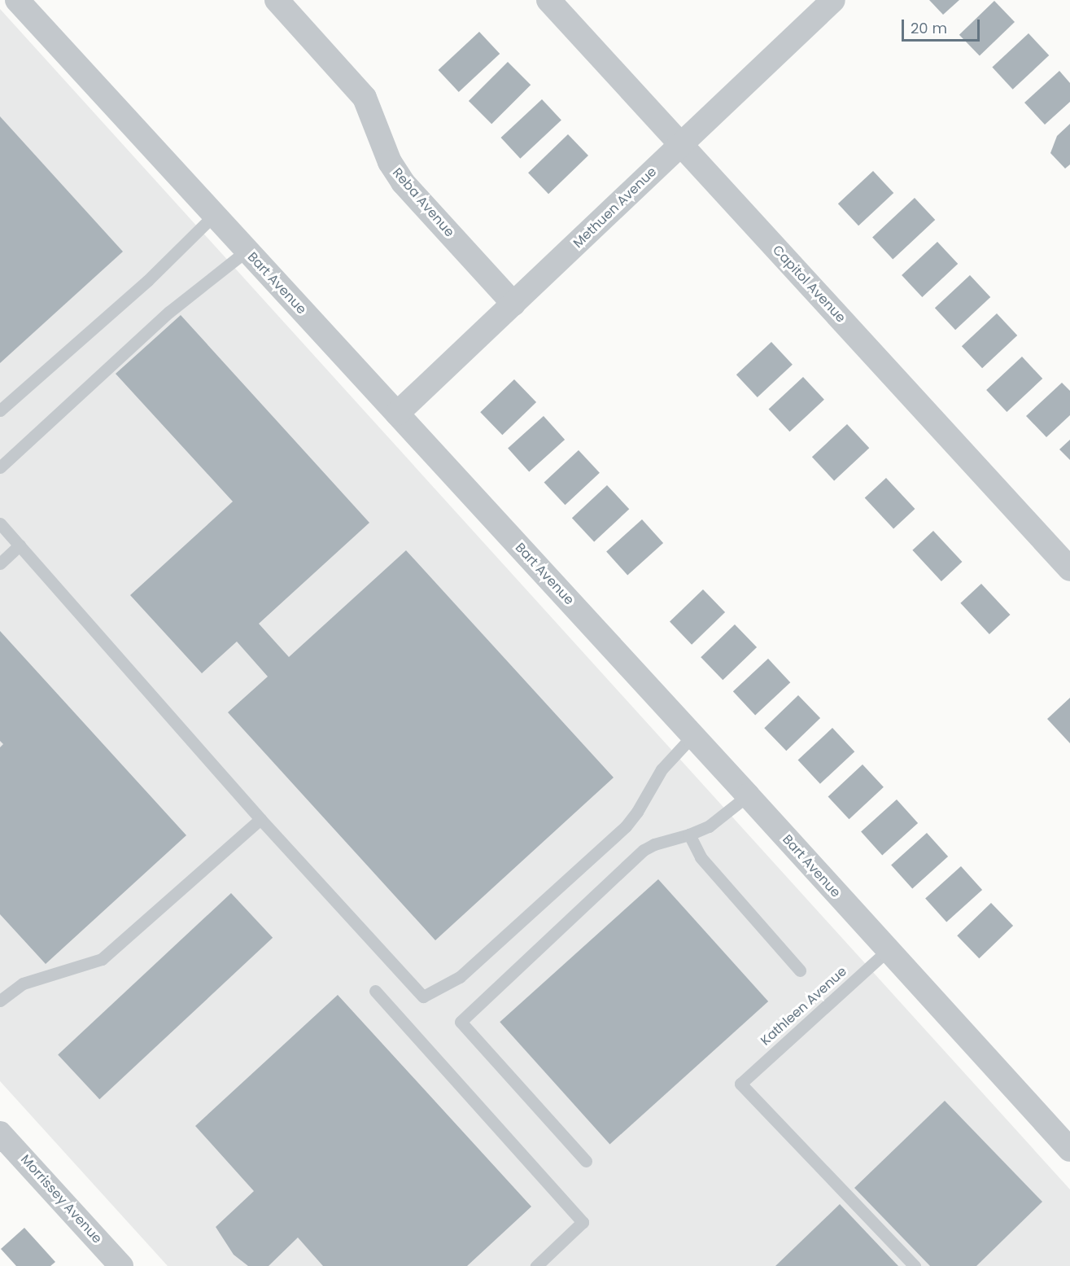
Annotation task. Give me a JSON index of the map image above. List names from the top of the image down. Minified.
{"streets":{"street":["Reba Avenue","Methuen Avenue","Bart Avenue","Capitol Avenue","Morrissey Avenue"],"lane":["Kathleen Avenue"]},"crossings":[["Reba Avenue","Methuen Avenue"],["Methuen Avenue","Bart Avenue"],["Methuen Avenue","Capitol Avenue"],["Bart Avenue","Kathleen Avenue"]],"scale_bar":"20 m"}
